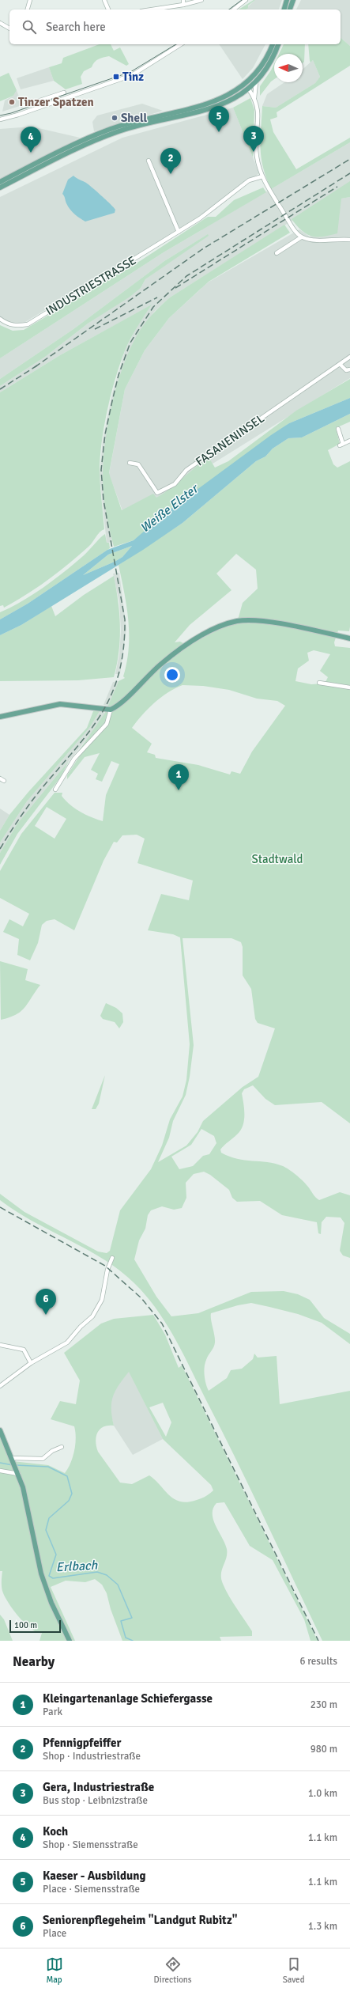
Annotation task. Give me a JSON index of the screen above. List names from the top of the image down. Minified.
{"streets":{"street":["INDUSTRIESTRASSE","FASANENINSEL"]},"water":["Weiße Elster","Erlbach"],"parks":["Stadtwald"],"places":{"transit":["Tinz"],"other":["Tinzer Spatzen","Shell"]},"scale_bar":"100 m","north":"left","page":{"search":"Search here","pins":["5","3","4","2","1","6"],"scale":"100 m","heading":["Nearby","6 results"],"list":[{"mark":"1","name":"Kleingartenanlage Schiefergasse","note":"Park","value":"230 m"},{"mark":"2","name":"Pfennigpfeiffer","note":"Shop · Industriestraße","value":"980 m"},{"mark":"3","name":"Gera, Industriestraße","note":"Bus stop · Leibnizstraße","value":"1.0 km"},{"mark":"4","name":"Koch","note":"Shop · Siemensstraße","value":"1.1 km"},{"mark":"5","name":"Kaeser - Ausbildung","note":"Place · Siemensstraße","value":"1.1 km"},{"mark":"6","name":"Seniorenpflegeheim \"Landgut Rubitz\"","note":"Place","value":"1.3 km"}],"nav":["Map","Directions","Saved"]}}
